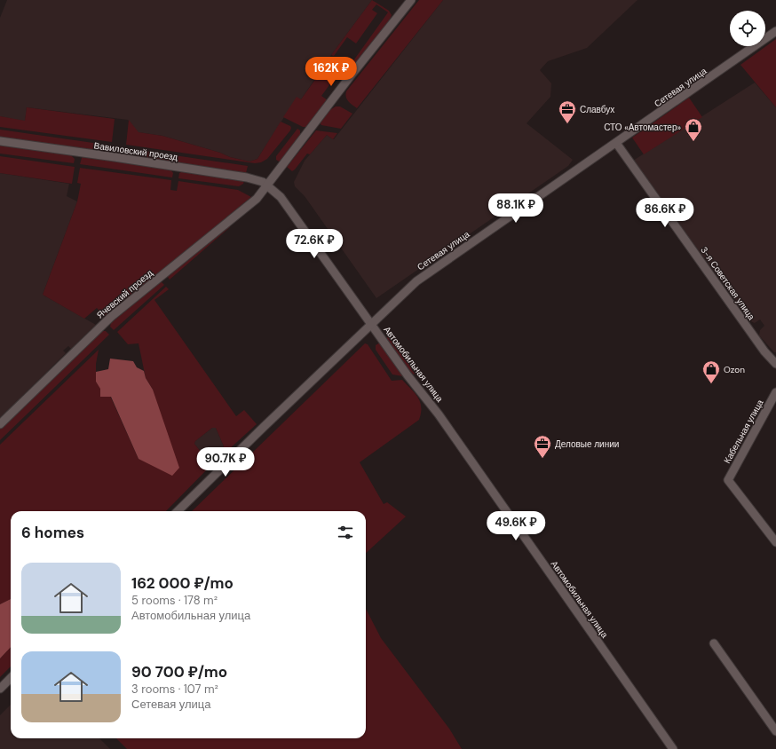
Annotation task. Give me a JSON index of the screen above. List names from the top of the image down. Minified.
{"streets":{"street":["Сетевая улица","Вавиловский проезд","3-я Советская улица","Ячевский проезд","Автомобильная улица","Кабельная улица"]},"crossings":[["Сетевая улица","3-я Советская улица"],["Сетевая улица","Автомобильная улица"],["Вавиловский проезд","Ячевский проезд"],["Вавиловский проезд","Автомобильная улица"],["Ячевский проезд","Автомобильная улица"]],"places":{"office":["Славбух","Деловые линии"],"shop":["СТО «Автомастер»","Ozon"]},"page":{"price":["162K ₽","88.1K ₽","86.6K ₽","72.6K ₽","90.7K ₽","49.6K ₽"],"heading":"6 homes","list":[{"name":"162 000 ₽/mo","note":"5 rooms · 178 m² · Автомобильная улица"},{"name":"90 700 ₽/mo","note":"3 rooms · 107 m² · Сетевая улица"}]}}
